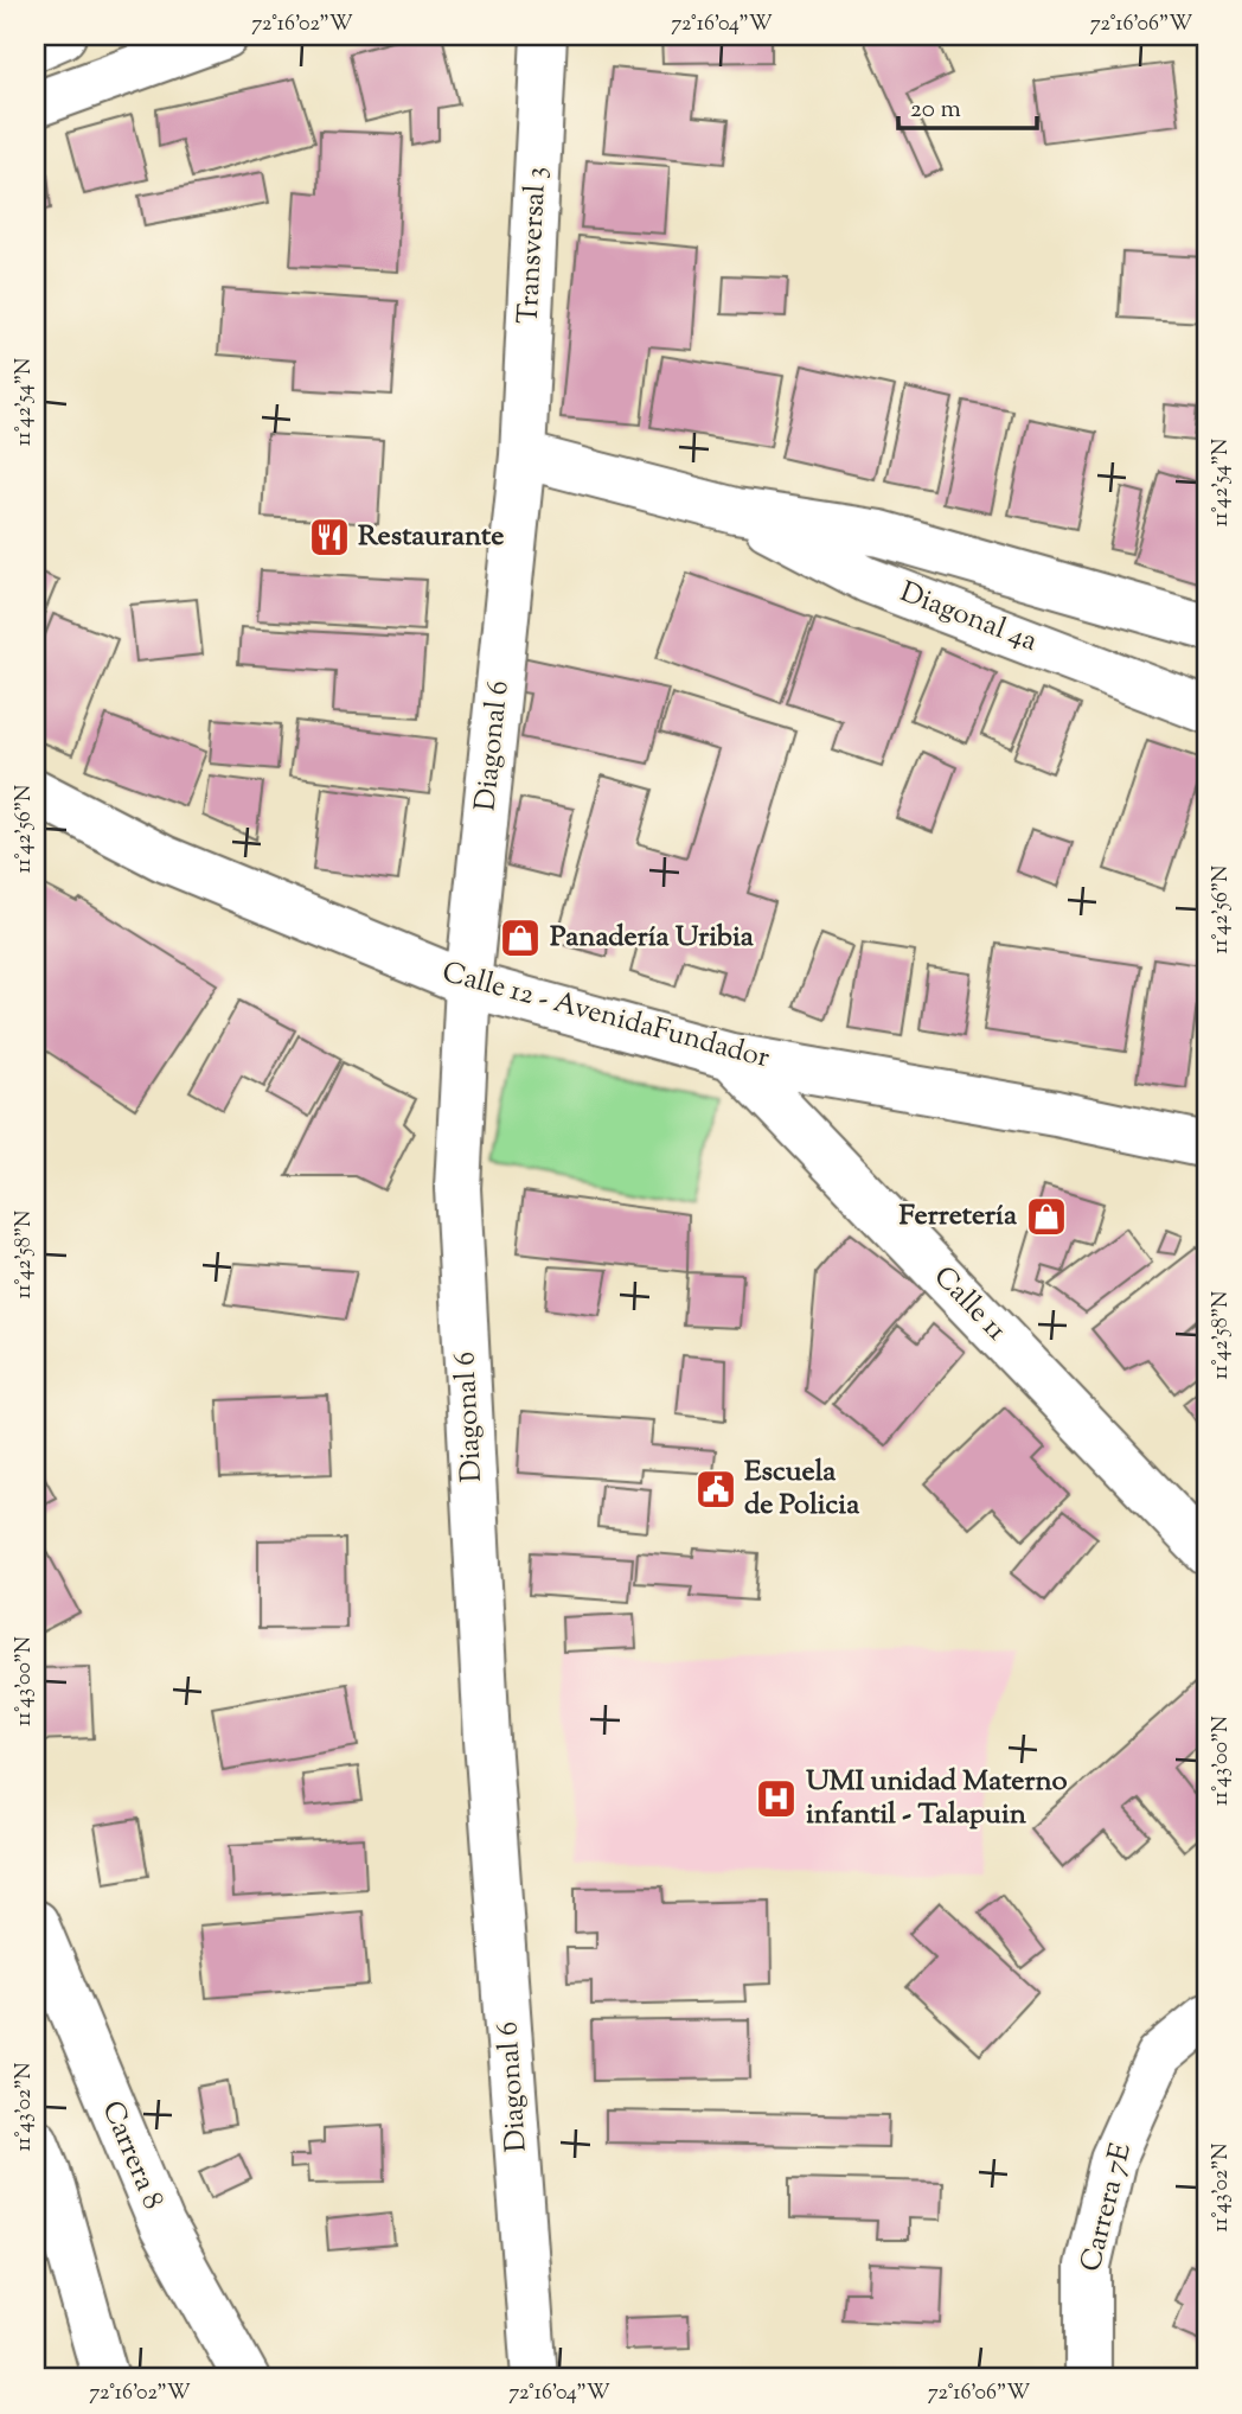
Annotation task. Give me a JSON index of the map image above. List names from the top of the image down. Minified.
{"streets":{"street":["Transversal 3","Diagonal 4a","Diagonal 6","Calle 12 - AvenidaFundador","Calle 11","Carrera 8","Carrera 7E"]},"crossings":[["Transversal 3","Diagonal 4a"],["Transversal 3","Diagonal 6"],["Diagonal 4a","Diagonal 6"],["Diagonal 6","Calle 12 - AvenidaFundador"],["Calle 12 - AvenidaFundador","Calle 11"]],"places":{"restaurant":["Restaurante"],"shop":["Panadería Uribia","Ferretería"],"public building":["Escuela de Policia"],"hospital":["UMI unidad Materno infantil - Talapuin"]},"scale_bar":"20 m","coordinates":["72°16'02\"W","72°16'04\"W","72°16'06\"W","11°42'54\"N","11°42'56\"N","11°42'58\"N","11°43'00\"N","11°43'02\"N"]}
